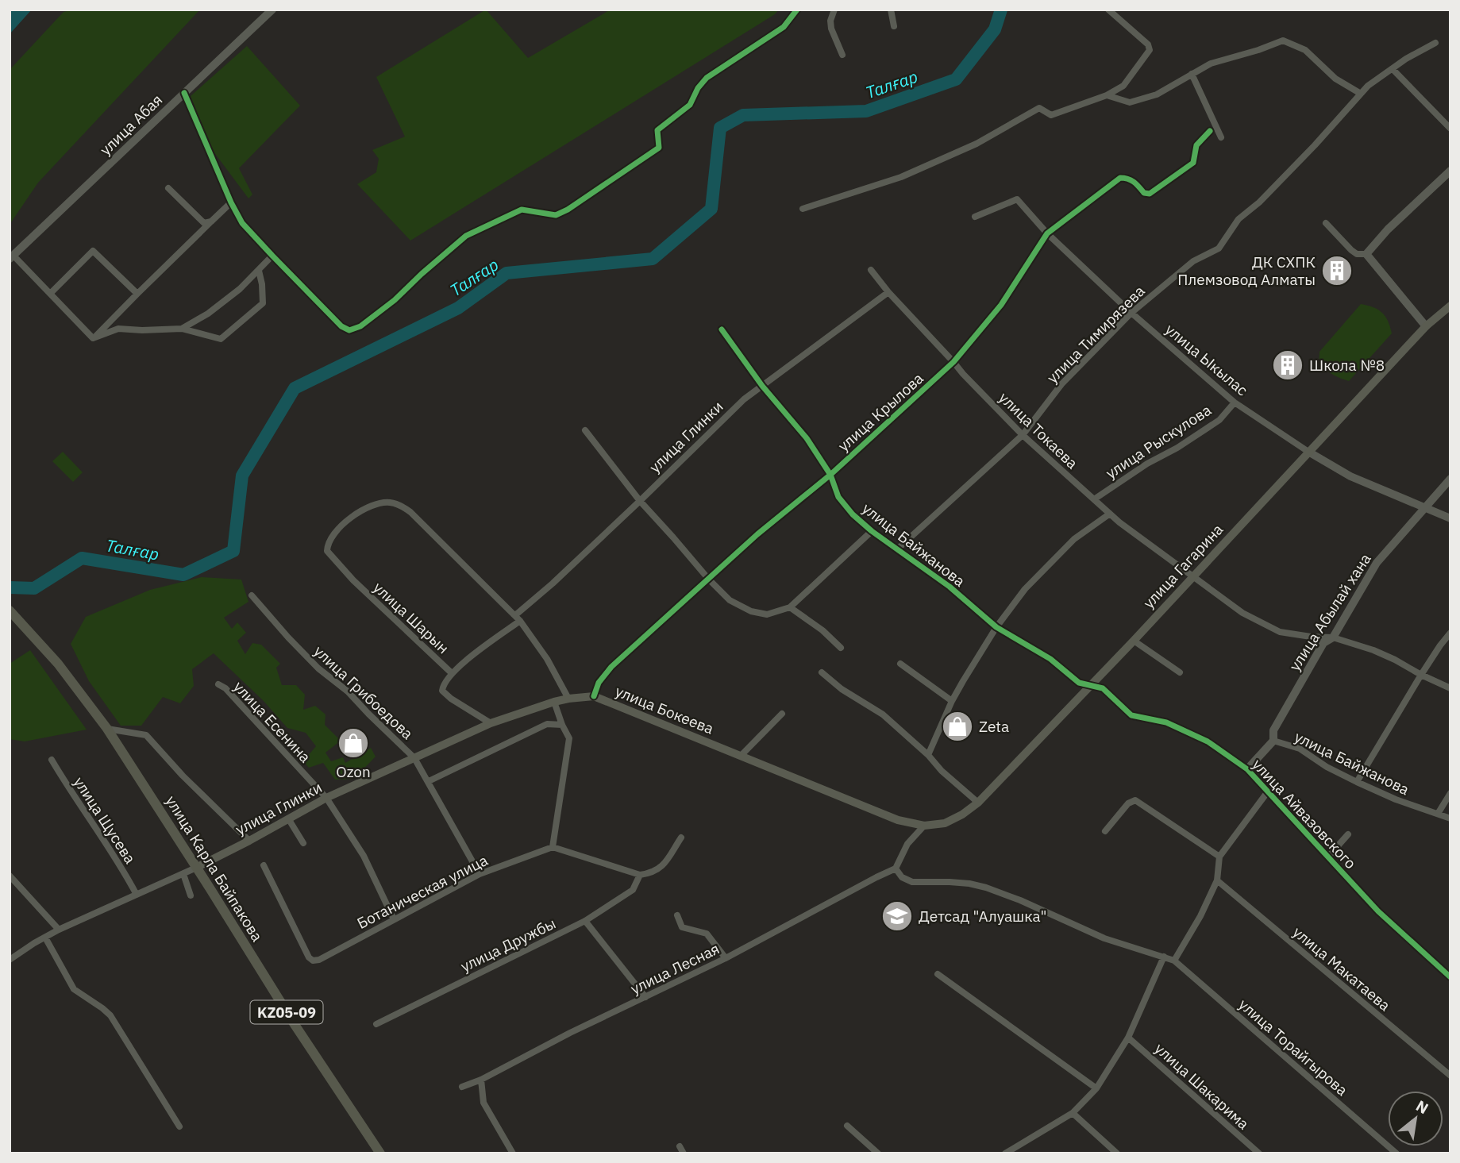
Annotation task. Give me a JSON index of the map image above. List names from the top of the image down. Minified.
{"streets":{"main road":["улица Глинки","улица Гагарина","улица Бокеева","улица Карла Байпакова","KZ05-09"],"street":["улица Абая","улица Тимирязева","улица Ыкылас","улица Крылова","улица Токаева","улица Рыскулова","улица Байжанова","улица Абылай хана","улица Шарын","улица Грибоедова","улица Есенина","улица Айвазовского","улица Щусева","Ботаническая улица","улица Дружбы","улица Лесная","улица Макатаева","улица Торайгырова","улица Шакарима"]},"crossings":[["улица Тимирязева","улица Ыкылас"],["улица Тимирязева","улица Токаева"],["улица Тимирязева","улица Байжанова"],["улица Ыкылас","улица Крылова"],["улица Ыкылас","улица Рыскулова"],["улица Ыкылас","улица Гагарина"],["улица Ыкылас","улица Абылай хана"],["улица Крылова","улица Токаева"],["улица Крылова","улица Байжанова"],["улица Крылова","улица Бокеева"],["улица Токаева","улица Глинки"],["улица Токаева","улица Рыскулова"],["улица Токаева","улица Гагарина"],["улица Токаева","улица Абылай хана"],["улица Глинки","улица Байжанова"],["улица Глинки","улица Шарын"],["улица Глинки","улица Грибоедова"],["улица Глинки","улица Бокеева"],["улица Глинки","улица Есенина"],["улица Глинки","улица Щусева"],["улица Глинки","улица Карла Байпакова"],["улица Байжанова","улица Гагарина"],["улица Байжанова","улица Абылай хана"],["улица Байжанова","улица Айвазовского"],["улица Гагарина","улица Бокеева"],["улица Гагарина","улица Айвазовского"],["улица Абылай хана","улица Айвазовского"],["улица Грибоедова","Ботаническая улица"],["улица Есенина","Ботаническая улица"],["улица Лесная","улица Торайгырова"]],"water":["Талғар"],"places":{"building":["ДК СХПК Племзовод Алматы","Школа №8"],"shop":["Zeta","Ozon"],"school or university":["Детсад \"Алуашка\""]},"north":"top right"}
